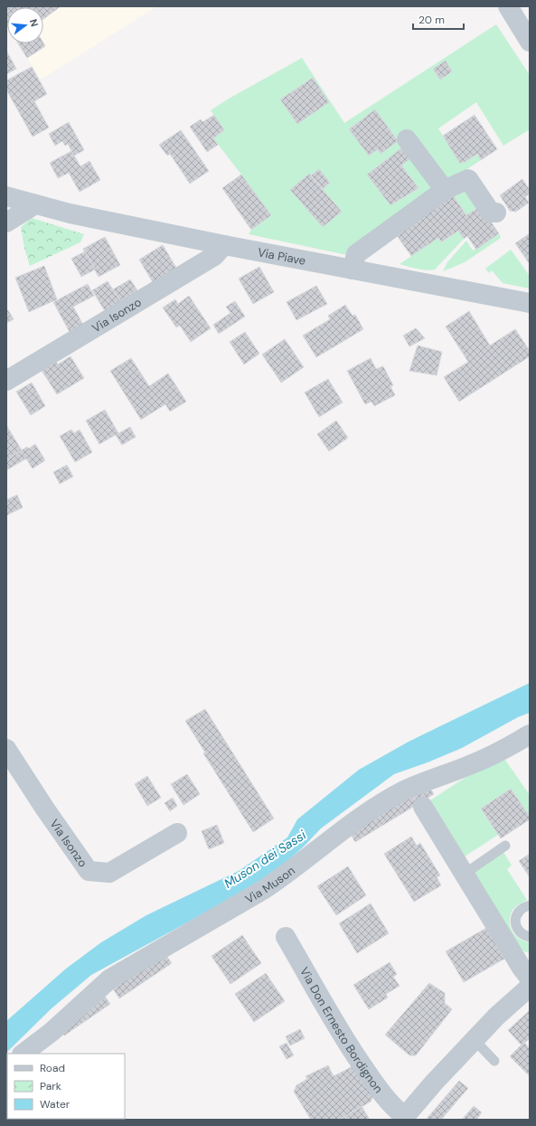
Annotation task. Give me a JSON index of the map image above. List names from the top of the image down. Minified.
{"streets":{"street":["Via Piave","Via Isonzo","Via Muson","Via Don Ernesto Bordignon"]},"crossings":[["Via Piave","Via Isonzo"]],"water":["Muson dei Sassi"],"legend":["Road","Park","Water"],"scale_bar":"20 m","north":"right"}
